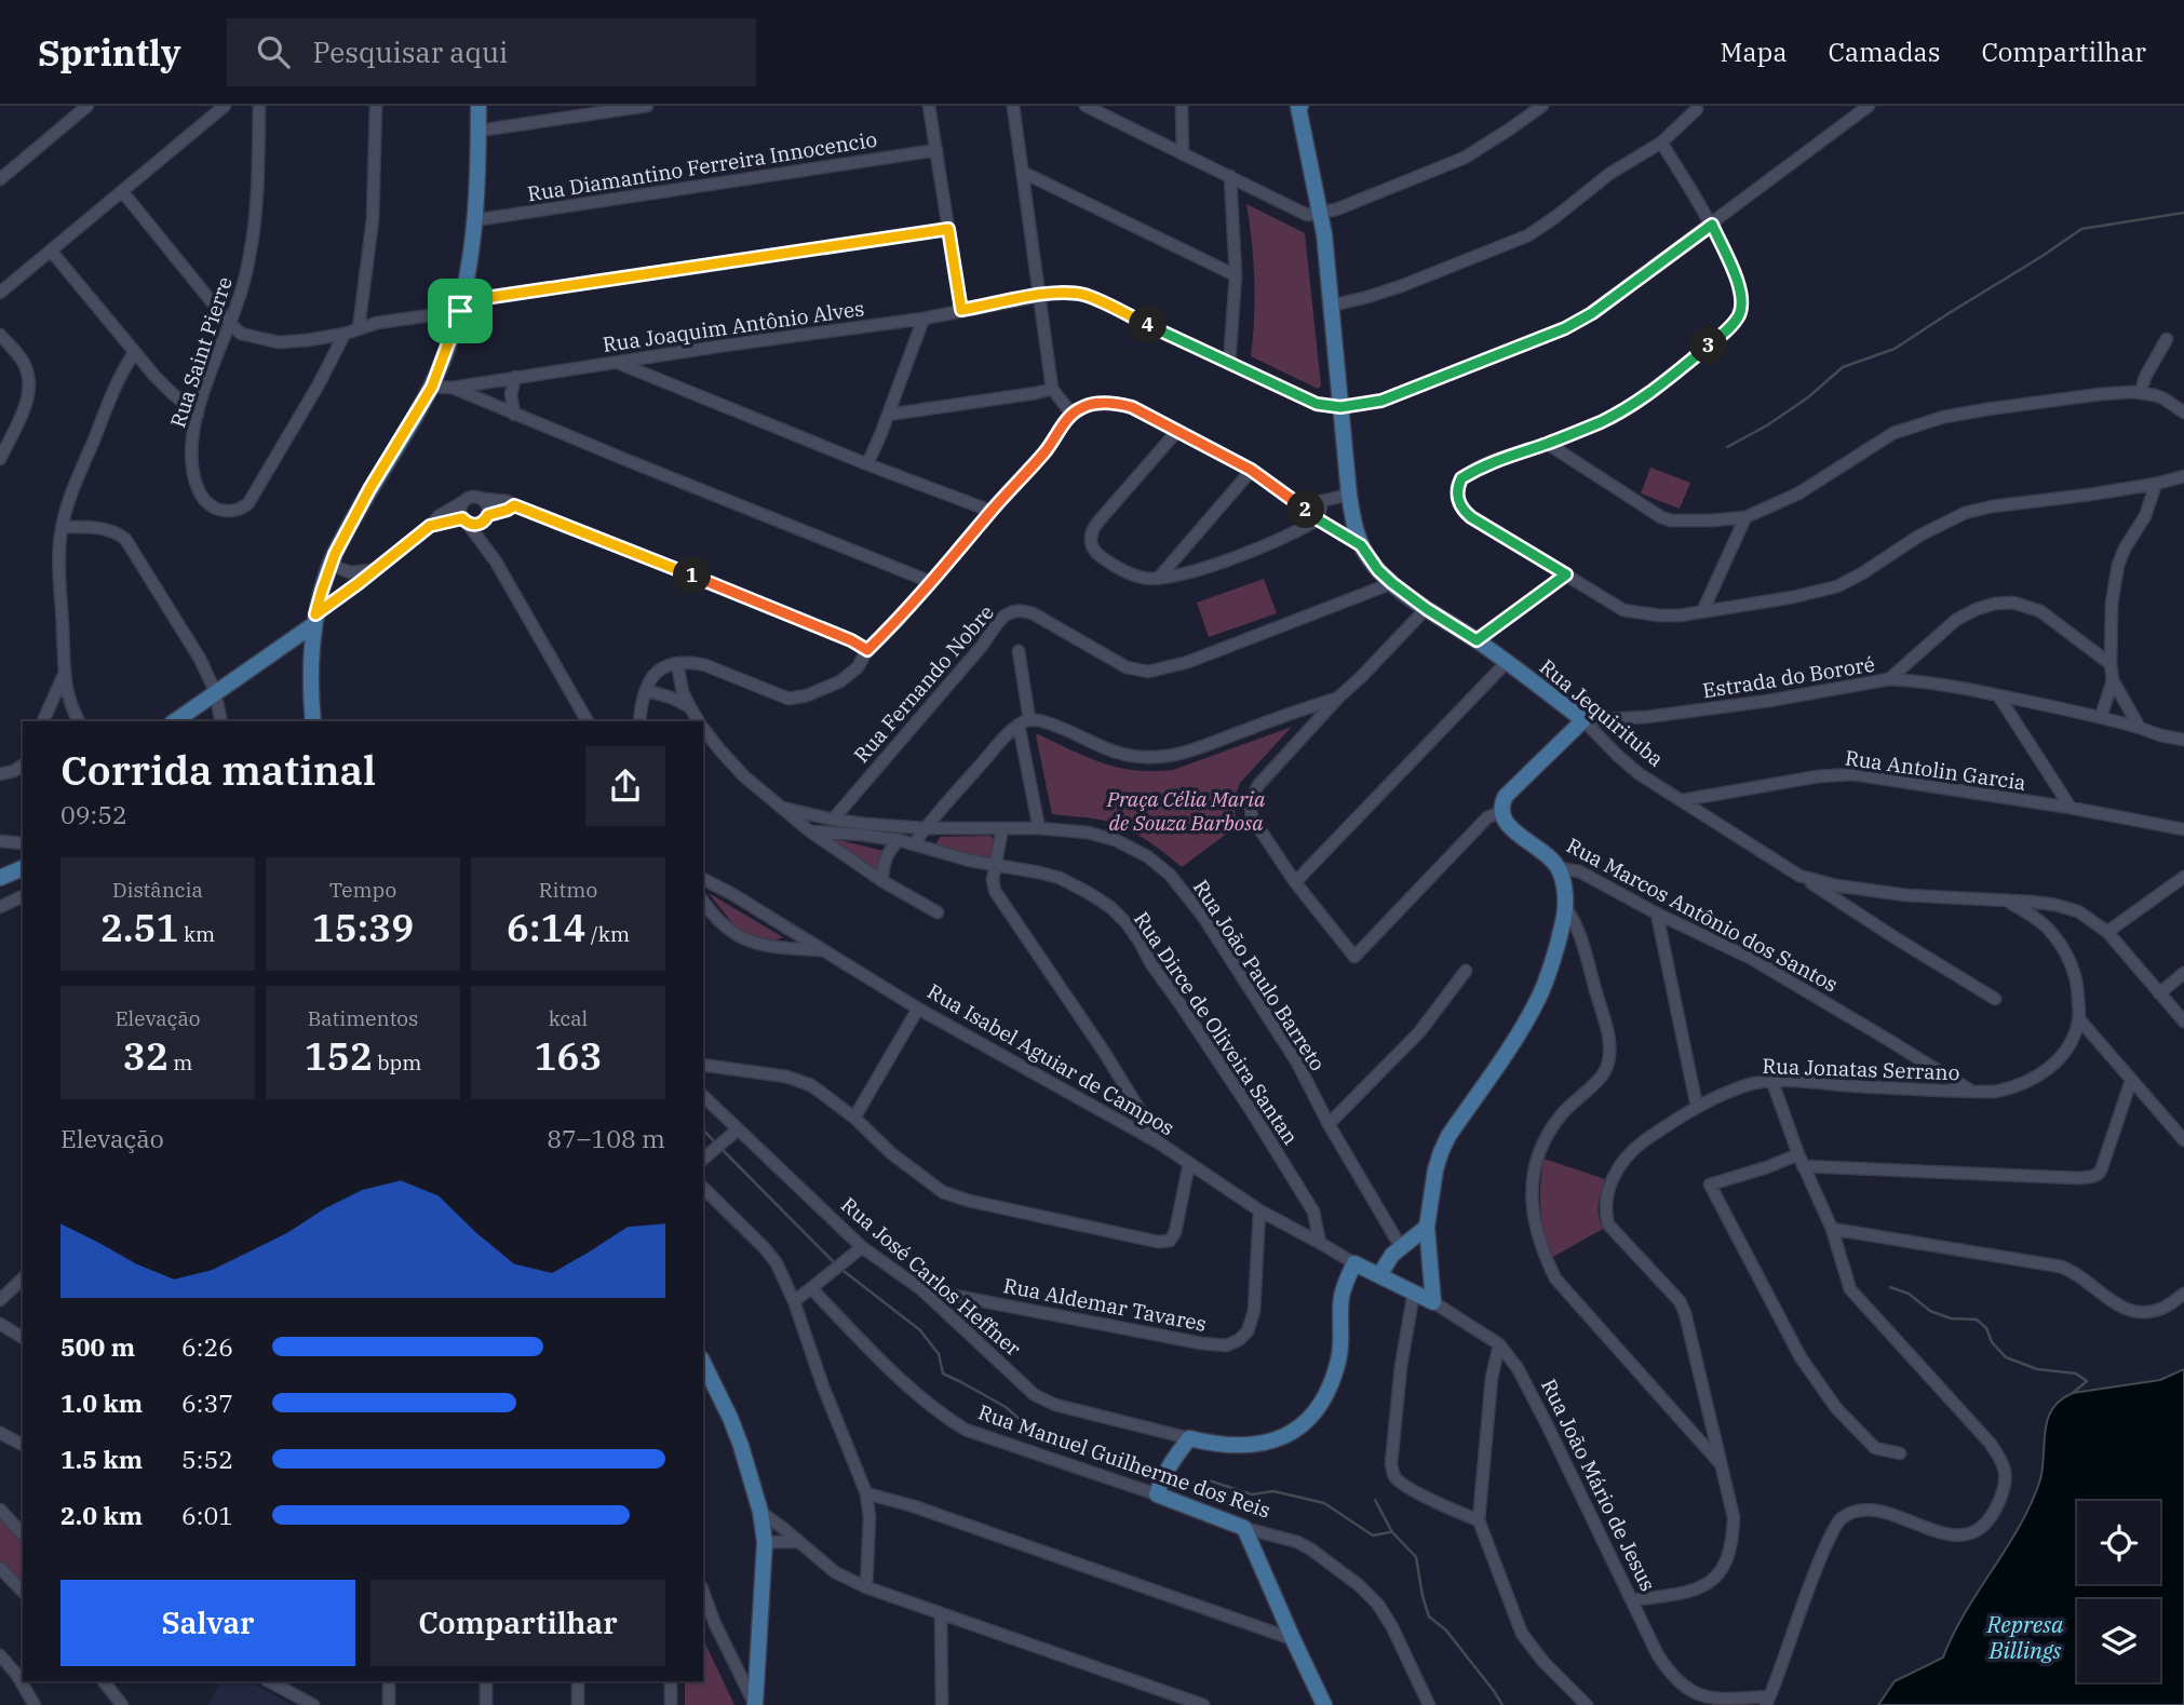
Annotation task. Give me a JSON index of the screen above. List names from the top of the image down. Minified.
{"streets":{"main road":["Rua Jequirituba","Rua Marcos Antônio dos Santos","Rua Isabel Aguiar de Campos","Rua José Carlos Heffner","Rua Manuel Guilherme dos Reis","Rua João Mário de Jesus"],"street":["Rua Diamantino Ferreira Innocencio","Rua Joaquim Antônio Alves","Rua Saint Pierre","Estrada do Bororé","Rua Fernando Nobre","Rua Antolin Garcia","Rua João Paulo Barreto","Rua Dirce de Oliveira Santan","Rua Jonatas Serrano","Rua Aldemar Tavares"]},"crossings":[["Rua Joaquim Antônio Alves","Rua Jequirituba"],["Estrada do Bororé","Rua Jequirituba"],["Rua Fernando Nobre","Rua Jequirituba"],["Rua Fernando Nobre","Rua João Paulo Barreto"],["Rua Jequirituba","Rua Antolin Garcia"],["Rua Jequirituba","Rua Jonatas Serrano"],["Rua Marcos Antônio dos Santos","Rua Jonatas Serrano"],["Rua Dirce de Oliveira Santan","Rua Isabel Aguiar de Campos"],["Rua Isabel Aguiar de Campos","Rua José Carlos Heffner"],["Rua Isabel Aguiar de Campos","Rua Aldemar Tavares"],["Rua Isabel Aguiar de Campos","Rua João Mário de Jesus"],["Rua Jonatas Serrano","Rua João Mário de Jesus"],["Rua José Carlos Heffner","Rua Aldemar Tavares"]],"water":["Represa Billings"],"parks":["Praça Célia Maria de Souza Barbosa"],"page":{"header":"Sprintly","search":"Pesquisar aqui","nav":["Mapa","Camadas","Compartilhar"],"pins":["4","3","2","1"],"heading":["Corrida matinal","09:52"],"stats":[["Distância","2.51 km"],["Tempo","15:39"],["Ritmo","6:14 /km"],["Elevação","32 m"],["Batimentos","152 bpm"],["kcal","163"]],"chart":["Elevação","87–108 m"],"list":[{"name":"500 m","note":"6:26"},{"name":"1.0 km","note":"6:37"},{"name":"1.5 km","note":"5:52"},{"name":"2.0 km","note":"6:01"}],"buttons":["Salvar","Compartilhar"]}}
